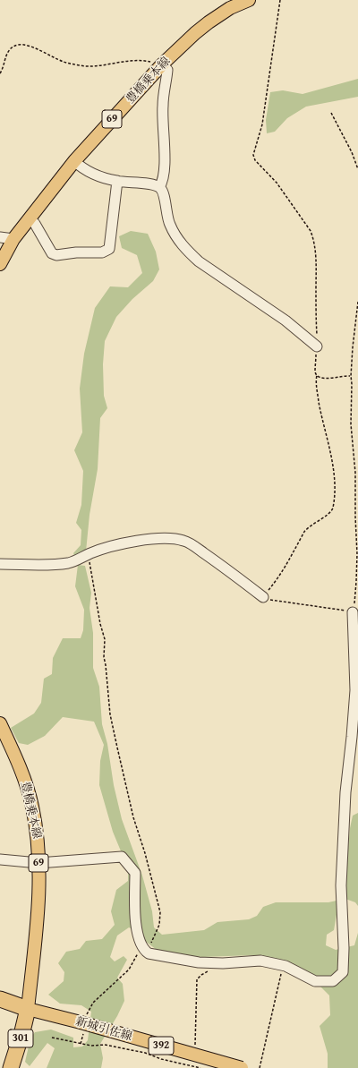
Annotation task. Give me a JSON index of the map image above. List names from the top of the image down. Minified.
{"streets":{"highway":["301"],"main road":["豊橋乗本線","69","新城引佐線","392"]},"crossings":[["豊橋乗本線","新城引佐線"],["豊橋乗本線","301"],["新城引佐線","301"]]}
